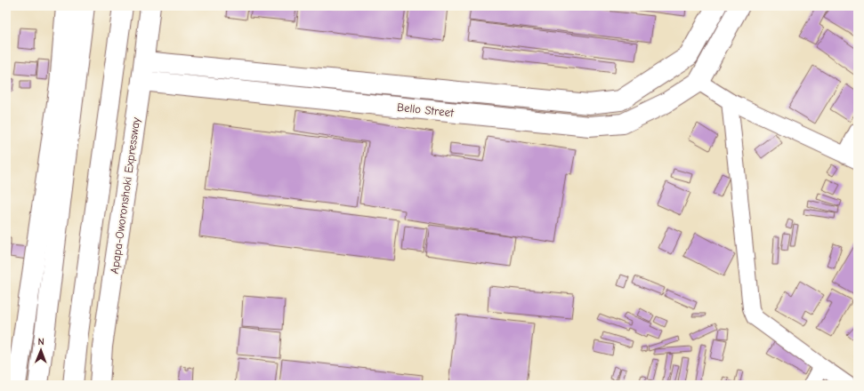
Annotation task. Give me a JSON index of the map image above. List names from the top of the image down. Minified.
{"streets":{"main road":["Bello Street","Apapa-Oworonshoki Expressway"]},"crossings":[["Bello Street","Apapa-Oworonshoki Expressway"]],"north":"top"}
